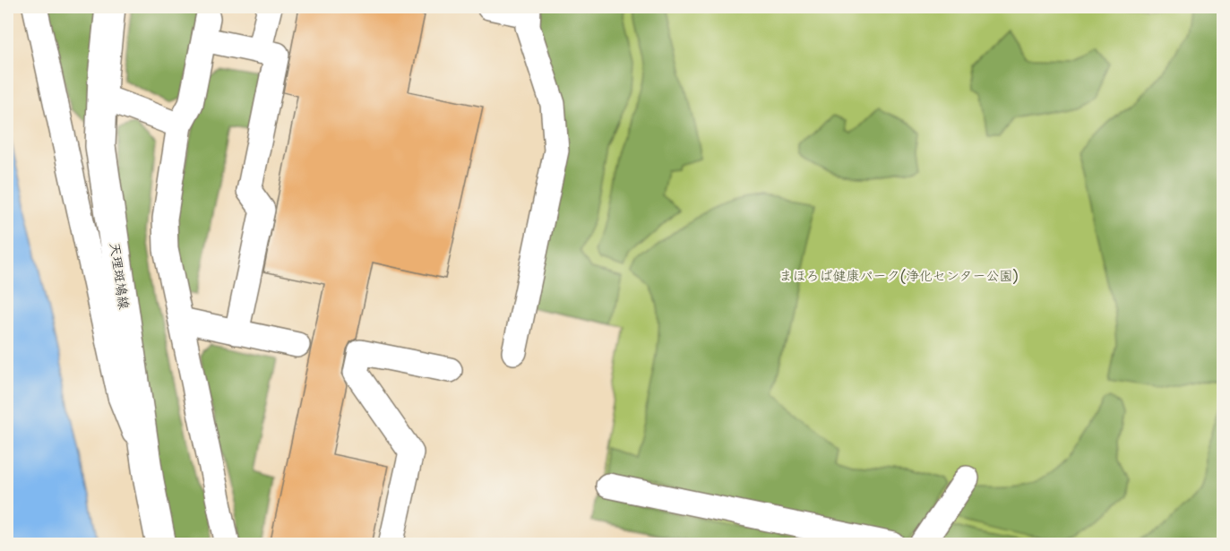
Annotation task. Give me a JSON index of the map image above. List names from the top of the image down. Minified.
{"streets":{"main road":["天理斑鳩線"]},"parks":["まほろば健康パーク(浄化センター公園)"]}
